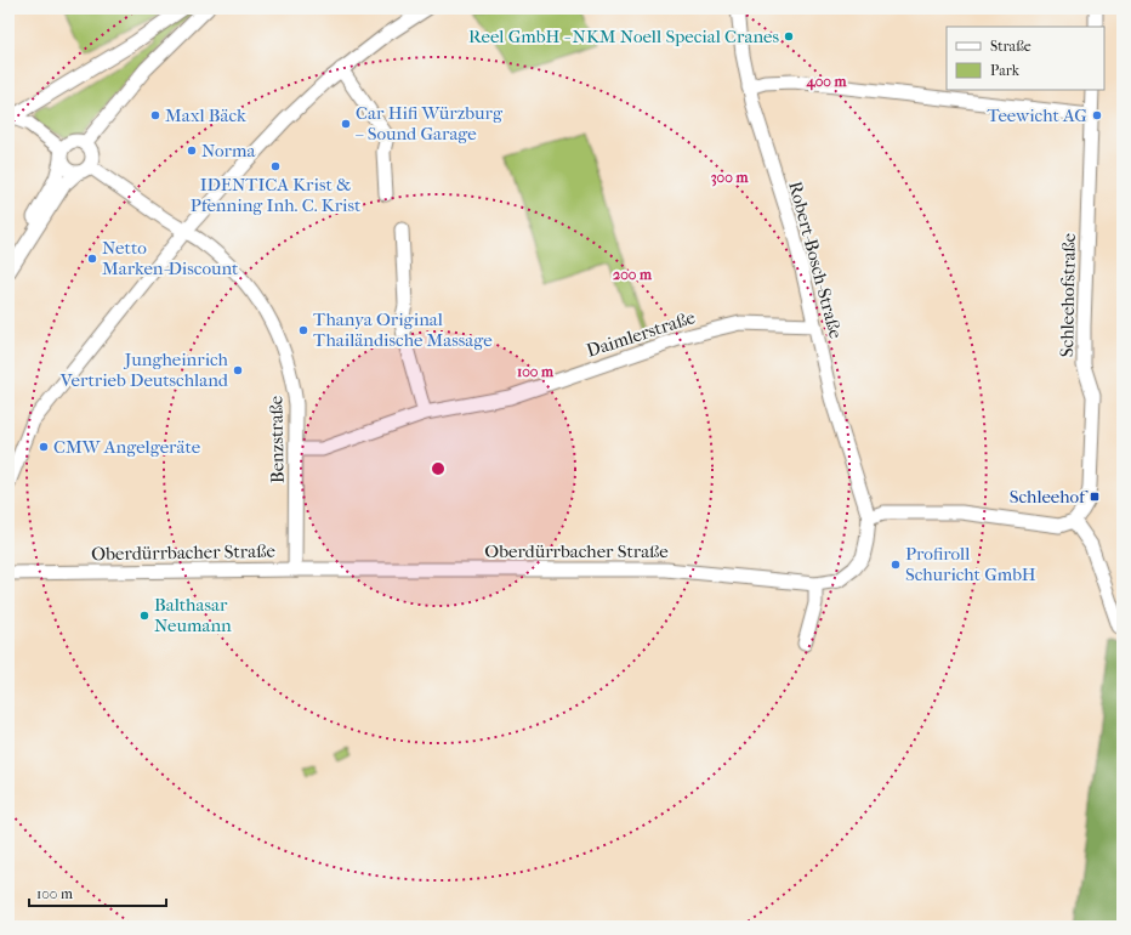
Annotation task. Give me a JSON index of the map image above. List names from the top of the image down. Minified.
{"streets":{"street":["Robert-Bosch-Straße","Schleehofstraße","Daimlerstraße","Benzstraße","Oberdürrbacher Straße"]},"crossings":[["Robert-Bosch-Straße","Daimlerstraße"],["Robert-Bosch-Straße","Oberdürrbacher Straße"],["Daimlerstraße","Benzstraße"],["Benzstraße","Oberdürrbacher Straße"]],"places":{"other":["Reel GmbH - NKM Noell Special Cranes","Maxl Bäck","Teewicht AG","Car Hifi Würzburg – Sound Garage","Norma","IDENTICA Krist & Pfenning Inh. C. Krist","Netto Marken-Discount","Thanya Original Thailändische Massage","Jungheinrich Vertrieb Deutschland","CMW Angelgeräte","Profiroll Schuricht GmbH","Balthasar Neumann"],"transit":["Schleehof"]},"legend":["Straße","Park"],"scale_bar":"100 m","rings":["400 m","300 m","200 m","100 m"]}
